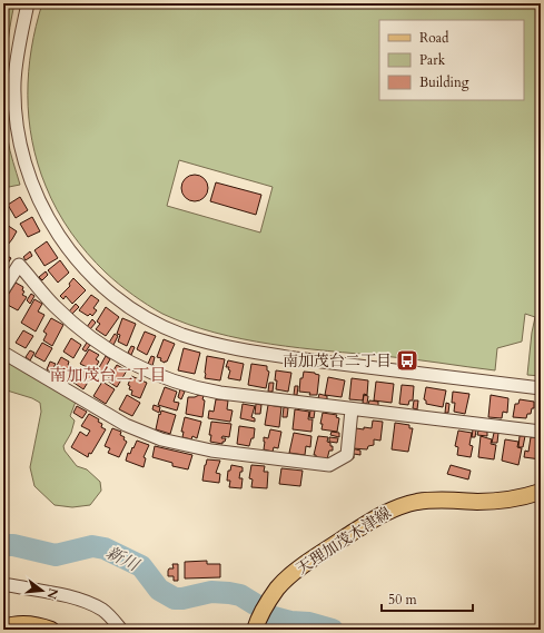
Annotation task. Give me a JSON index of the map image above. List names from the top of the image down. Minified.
{"streets":{"main road":["天理加茂木津線"]},"districts":["南加茂台二丁目"],"water":["新川"],"places":{"bus stop":["南加茂台二丁目"]},"legend":["Road","Park","Building"],"scale_bar":"50 m","north":"right"}
